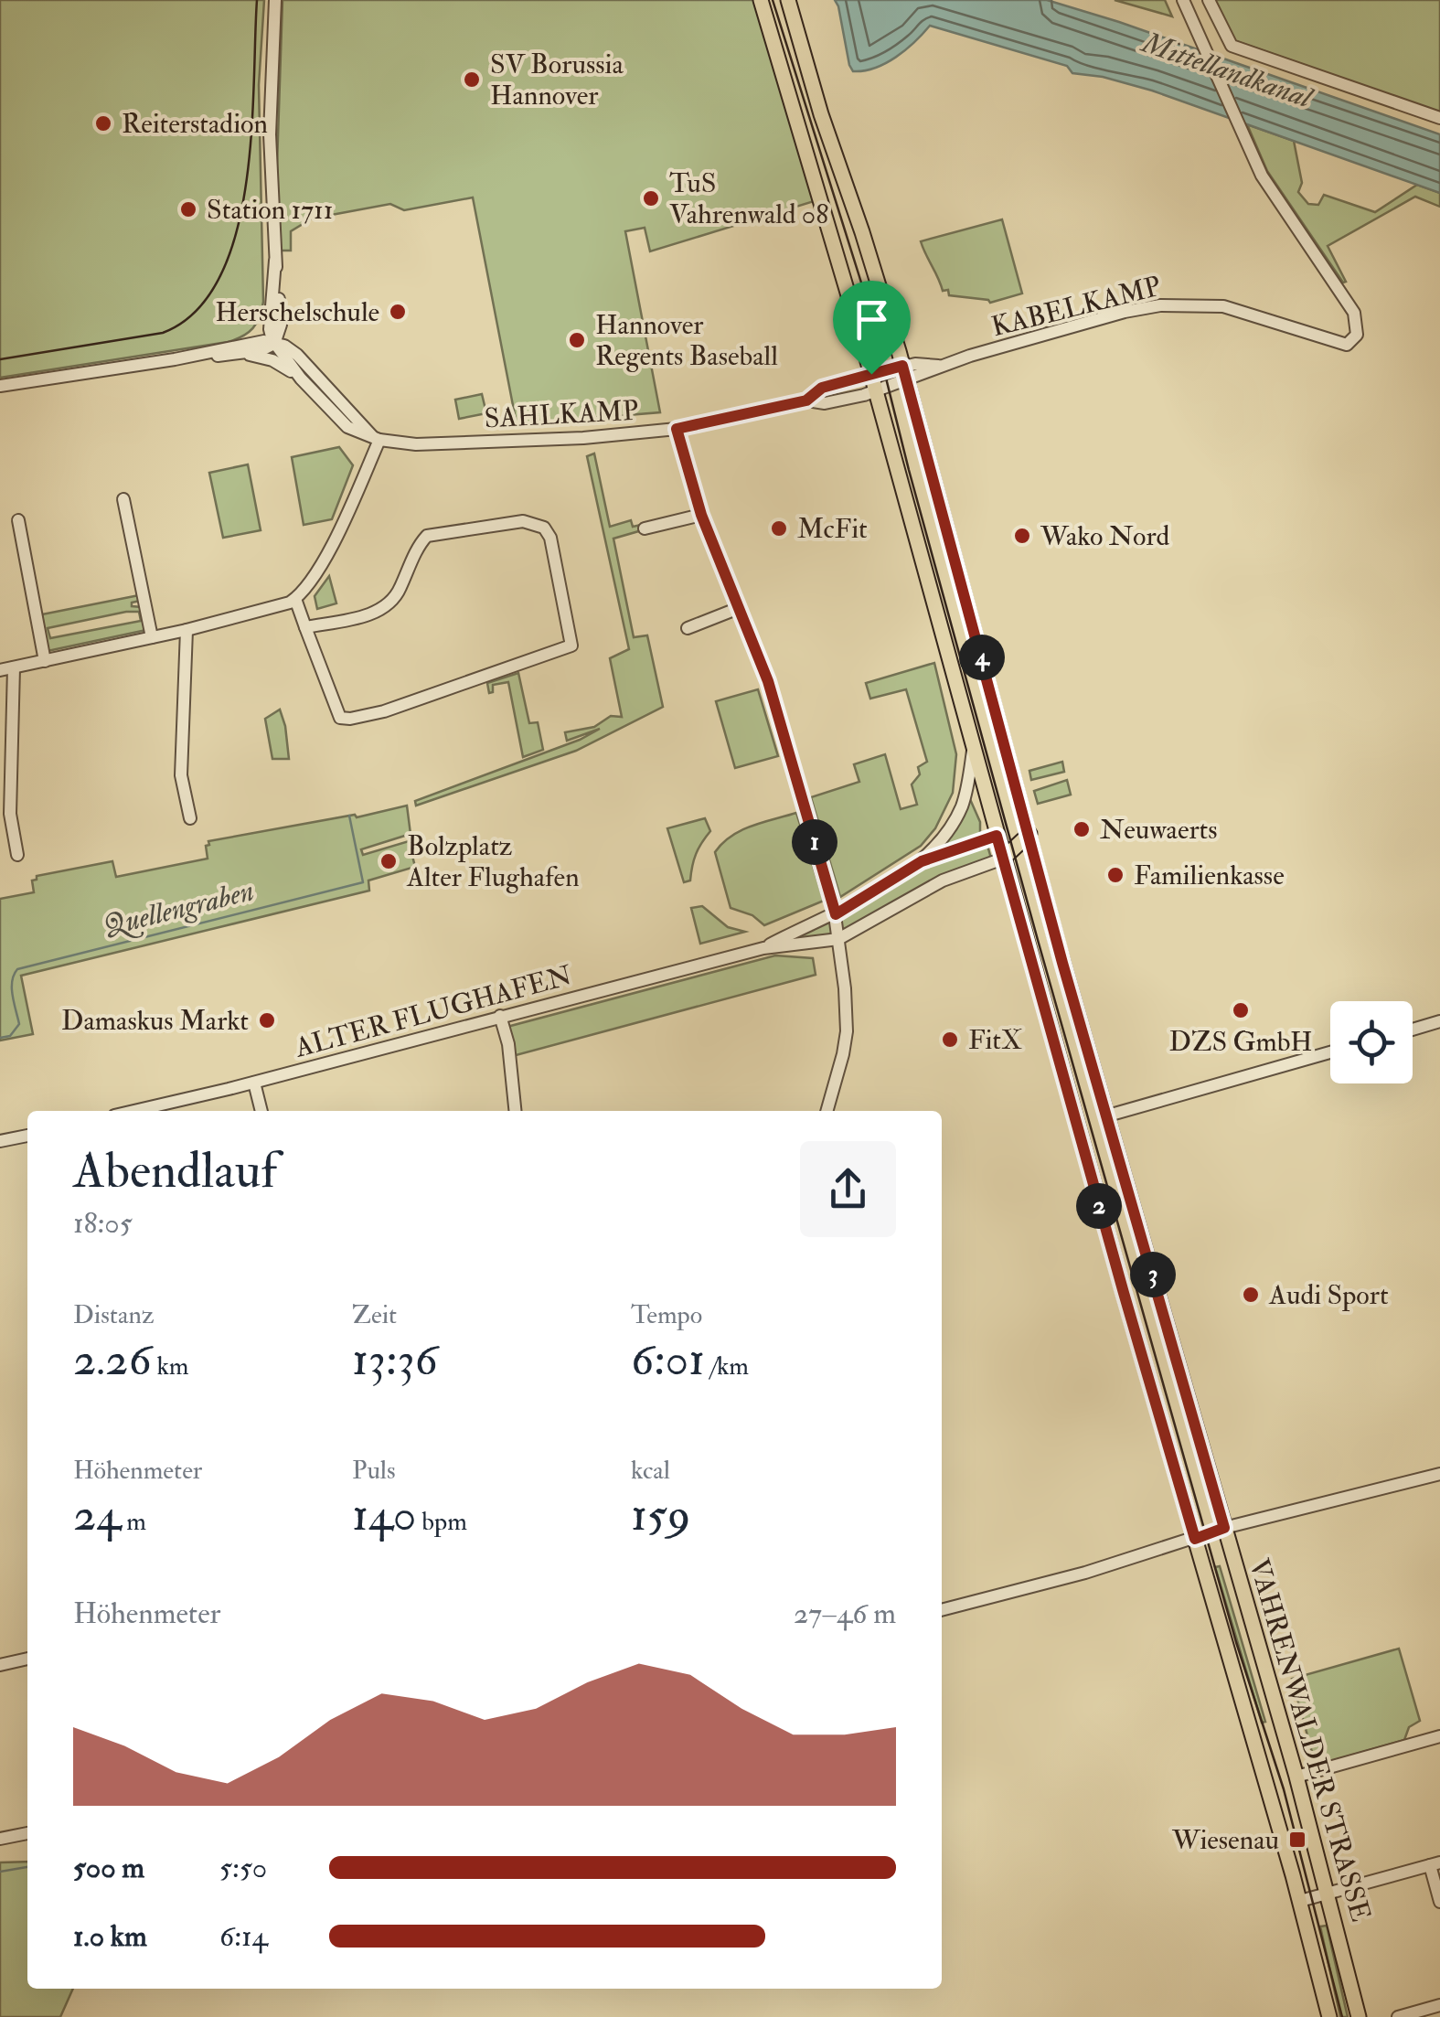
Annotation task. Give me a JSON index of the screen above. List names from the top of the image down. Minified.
{"streets":{"main road":["VAHRENWALDER STRASSE"],"street":["KABELKAMP","SAHLKAMP","ALTER FLUGHAFEN"]},"crossings":[["KABELKAMP","SAHLKAMP"],["KABELKAMP","VAHRENWALDER STRASSE"],["SAHLKAMP","VAHRENWALDER STRASSE"],["ALTER FLUGHAFEN","VAHRENWALDER STRASSE"]],"water":["Mittellandkanal","Quellengraben"],"places":{"other":["SV Borussia Hannover","Reiterstadion","TuS Vahrenwald 08","Station 1711","Herschelschule","Hannover Regents Baseball","McFit","Wako Nord","Neuwaerts","Bolzplatz Alter Flughafen","Familienkasse","DZS GmbH","Damaskus Markt","FitX","Audi Sport"],"transit":["Wiesenau"]},"page":{"pins":["4","1","2","3"],"heading":["Abendlauf","18:05"],"stats":[["Distanz","2.26 km"],["Zeit","13:36"],["Tempo","6:01 /km"],["Höhenmeter","24 m"],["Puls","140 bpm"],["kcal","159"]],"chart":["Höhenmeter","27–46 m"],"list":[{"name":"500 m","note":"5:50"},{"name":"1.0 km","note":"6:14"}]}}
